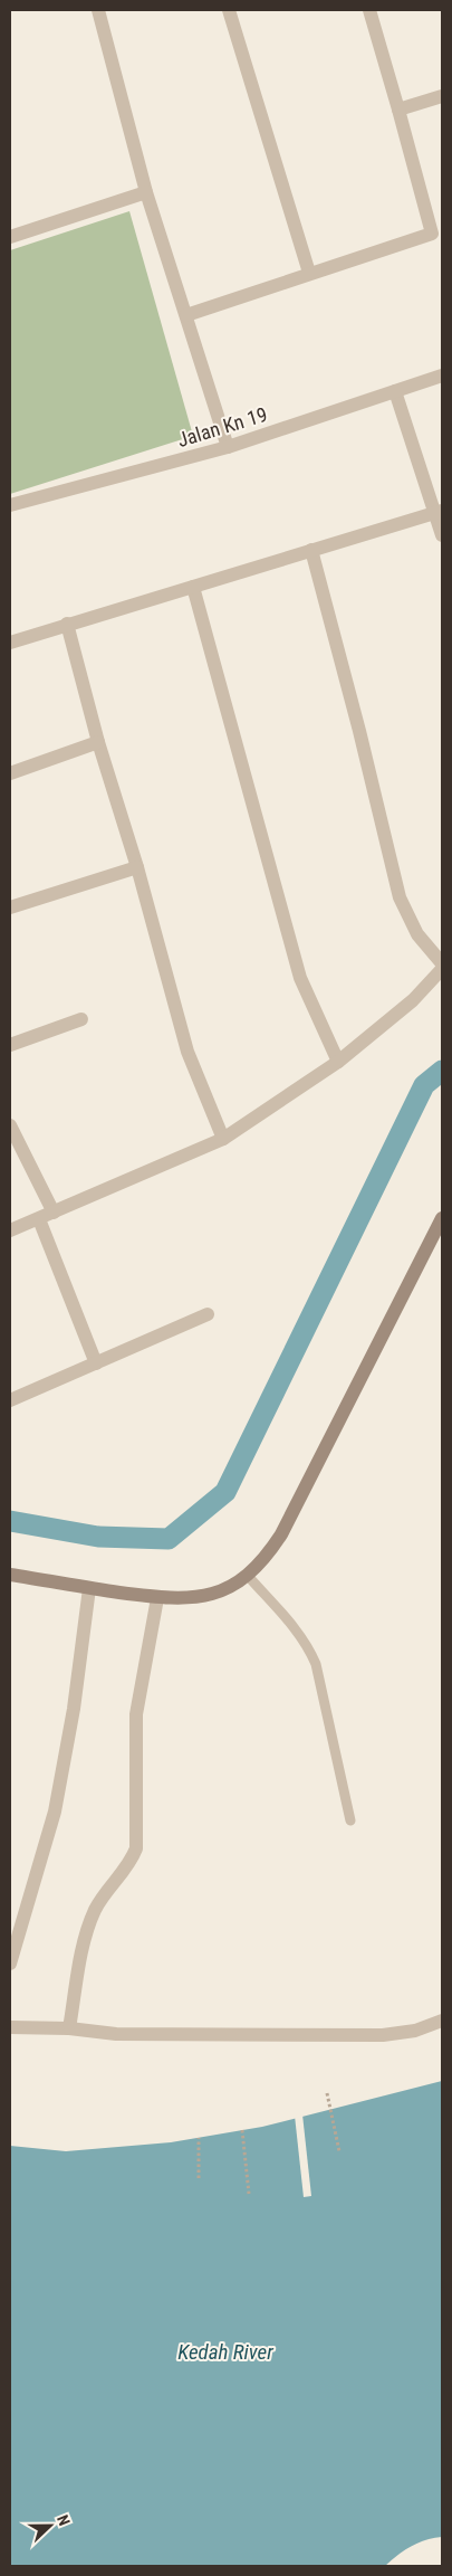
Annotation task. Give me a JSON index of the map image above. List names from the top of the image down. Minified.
{"streets":{"street":["Jalan Kn 19"]},"water":["Kedah River"],"north":"right"}
